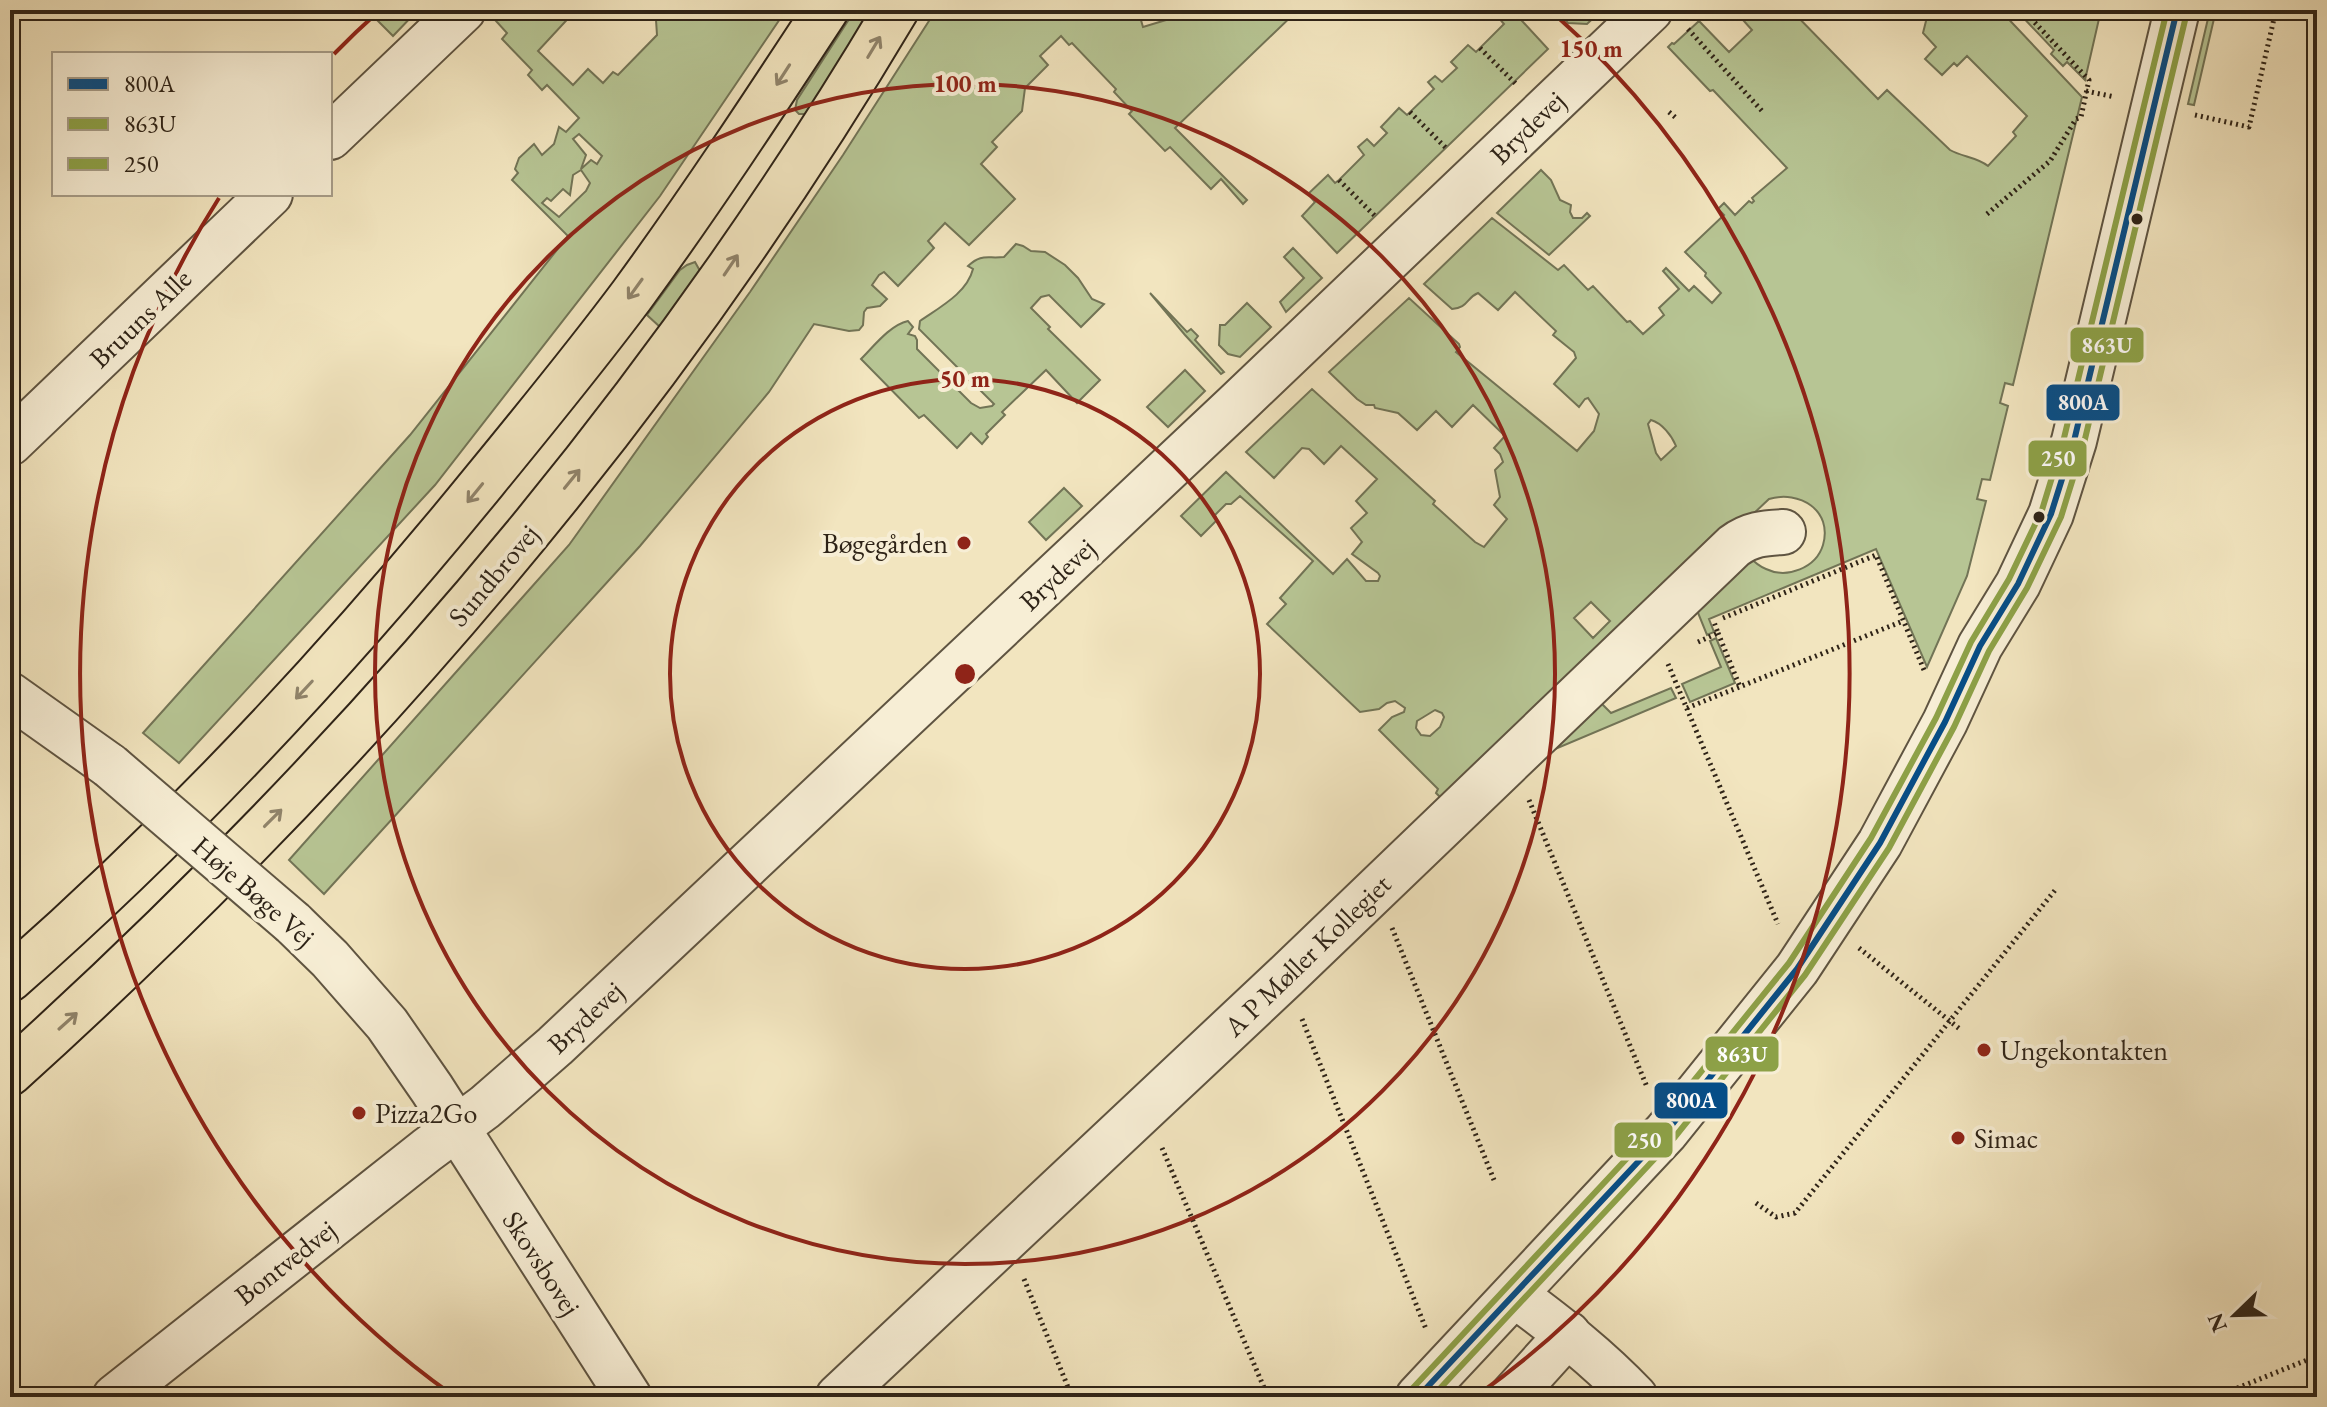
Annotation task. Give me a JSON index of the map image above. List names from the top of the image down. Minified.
{"streets":{"main road":["Sundbrovej"],"street":["Brydevej","Bruuns Alle","Høje Bøge Vej","A P Møller Kollegiet","Bontvedvej","Skovsbovej"]},"crossings":[["Brydevej","Høje Bøge Vej"],["Brydevej","Bontvedvej"],["Brydevej","Skovsbovej"],["Høje Bøge Vej","Bontvedvej"],["Høje Bøge Vej","Skovsbovej"],["Bontvedvej","Skovsbovej"]],"places":["Bøgegården","Ungekontakten","Pizza2Go","Simac"],"lines":["transit line 800A","transit line 250","transit line 863U"],"legend":["800A","863U","250"],"north":"bottom left","rings":["150 m","100 m","50 m"]}
